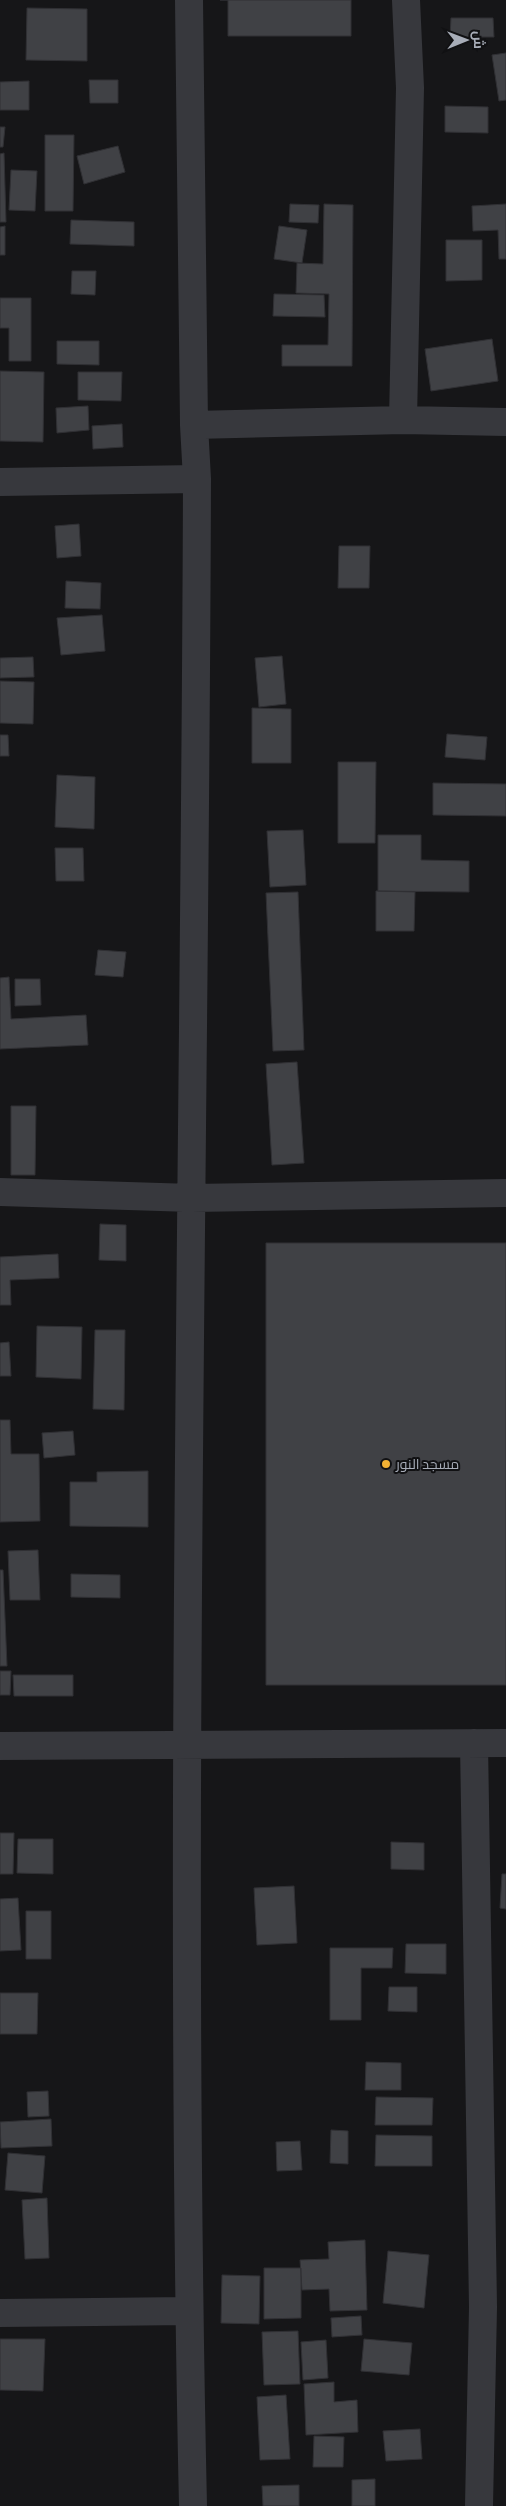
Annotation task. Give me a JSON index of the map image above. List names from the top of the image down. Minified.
{"places":["مسجد النور"],"north":"right"}
